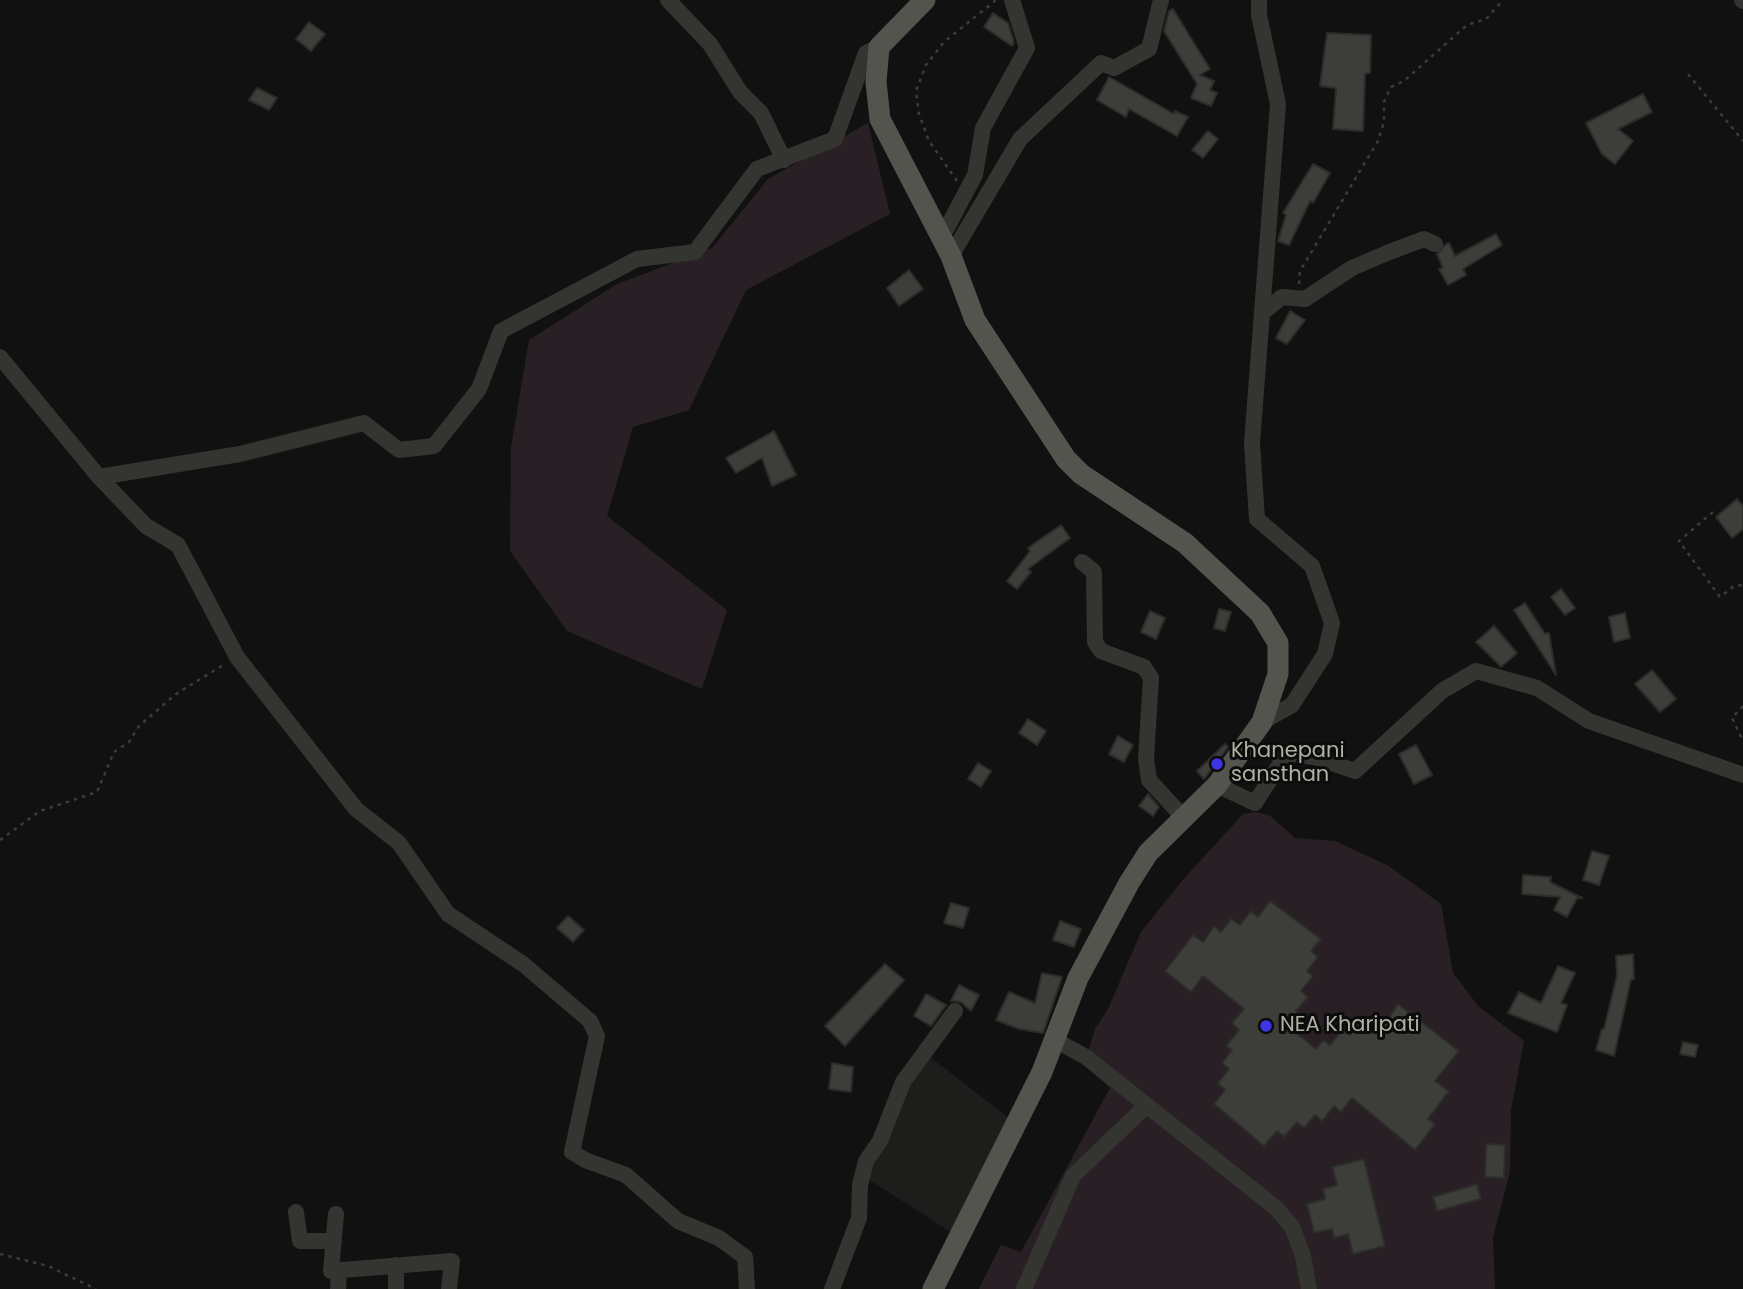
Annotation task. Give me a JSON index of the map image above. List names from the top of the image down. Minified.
{"places":["Khanepani sansthan","NEA Kharipati"]}
